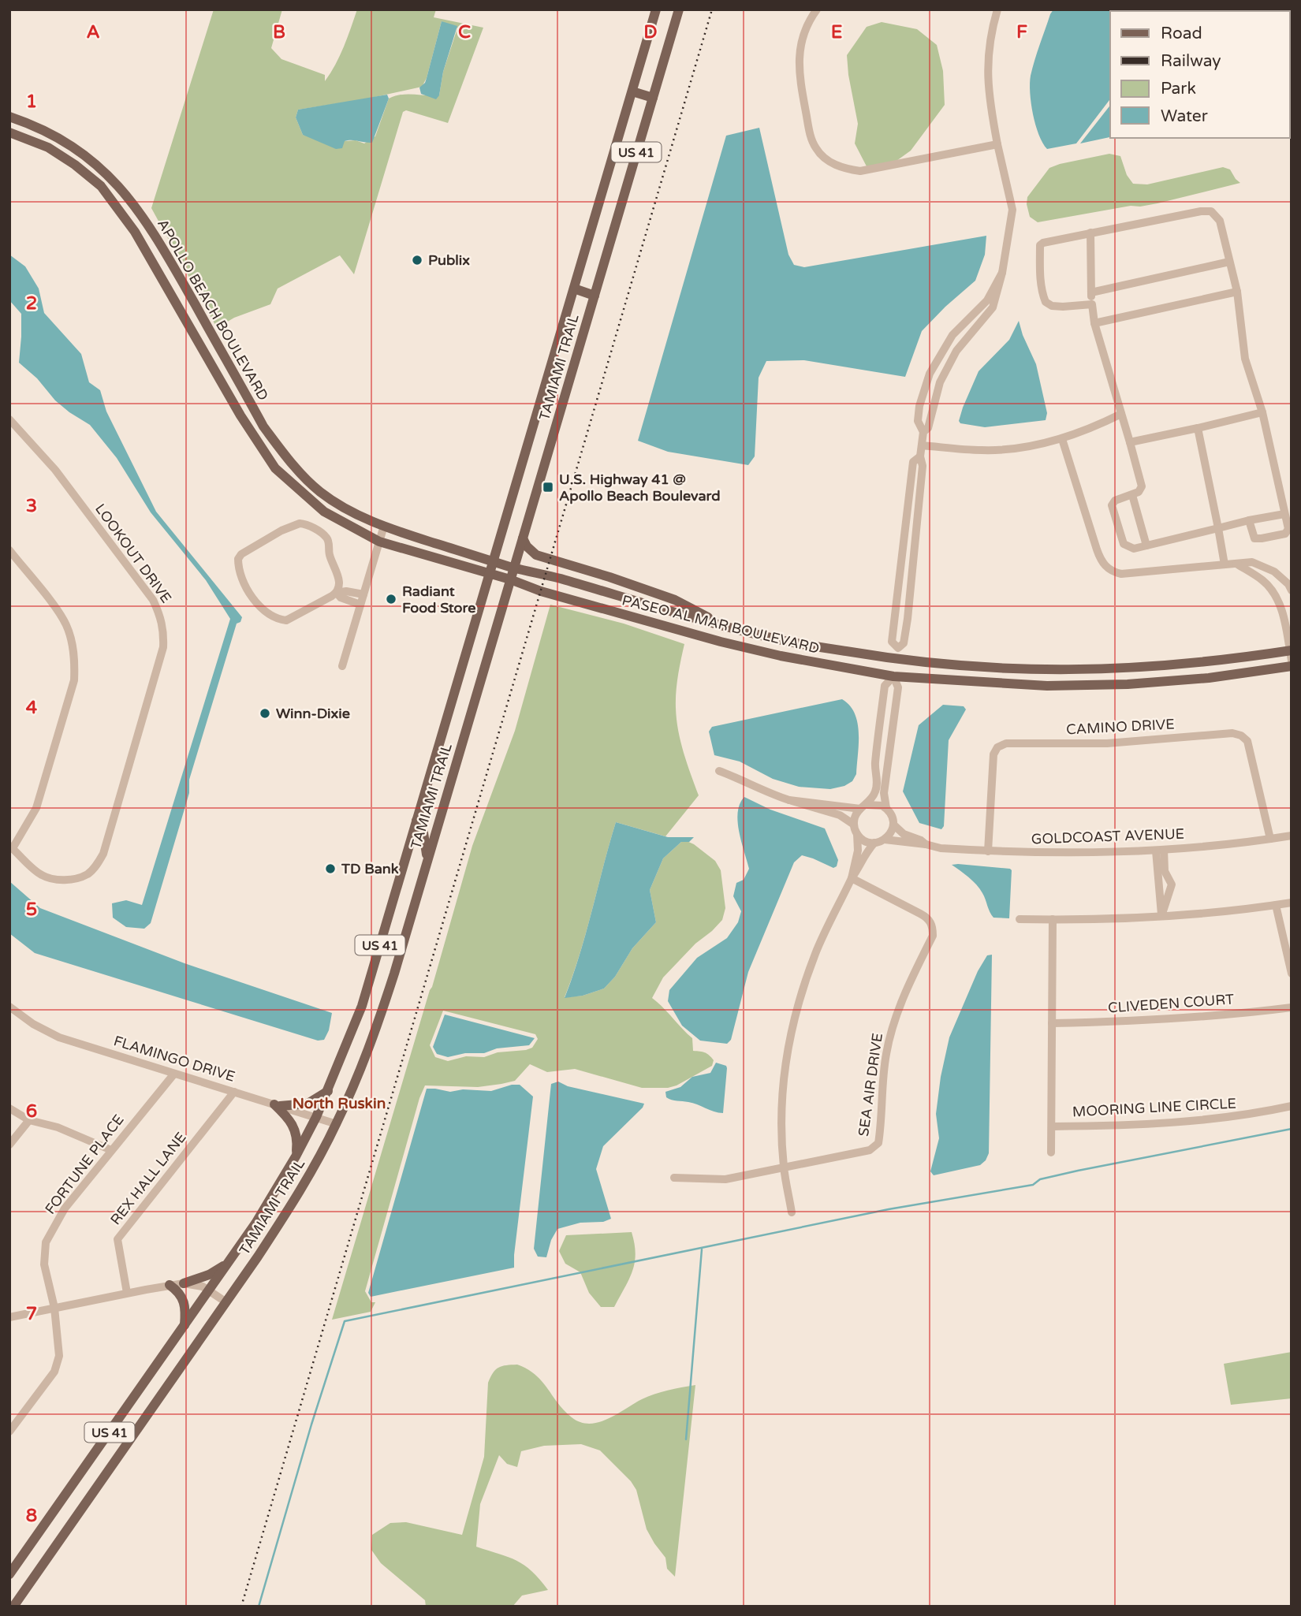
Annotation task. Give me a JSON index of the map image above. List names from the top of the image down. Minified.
{"streets":{"main road":["US 41","APOLLO BEACH BOULEVARD","TAMIAMI TRAIL","PASEO AL MAR BOULEVARD"],"street":["LOOKOUT DRIVE","CAMINO DRIVE","GOLDCOAST AVENUE","CLIVEDEN COURT","FLAMINGO DRIVE","SEA AIR DRIVE","MOORING LINE CIRCLE","FORTUNE PLACE","REX HALL LANE"]},"crossings":[["APOLLO BEACH BOULEVARD","TAMIAMI TRAIL"],["APOLLO BEACH BOULEVARD","PASEO AL MAR BOULEVARD"],["TAMIAMI TRAIL","PASEO AL MAR BOULEVARD"],["TAMIAMI TRAIL","FLAMINGO DRIVE"],["CAMINO DRIVE","GOLDCOAST AVENUE"],["CLIVEDEN COURT","MOORING LINE CIRCLE"],["FLAMINGO DRIVE","FORTUNE PLACE"],["FLAMINGO DRIVE","REX HALL LANE"]],"districts":["North Ruskin"],"places":{"other":["Publix","Radiant Food Store","Winn-Dixie","TD Bank"],"transit":["U.S. Highway 41 @ Apollo Beach Boulevard"]},"legend":["Road","Railway","Park","Water"],"grid":{"columns":["A","B","C","D","E","F"],"rows":["1","2","3","4","5","6","7","8"]}}
